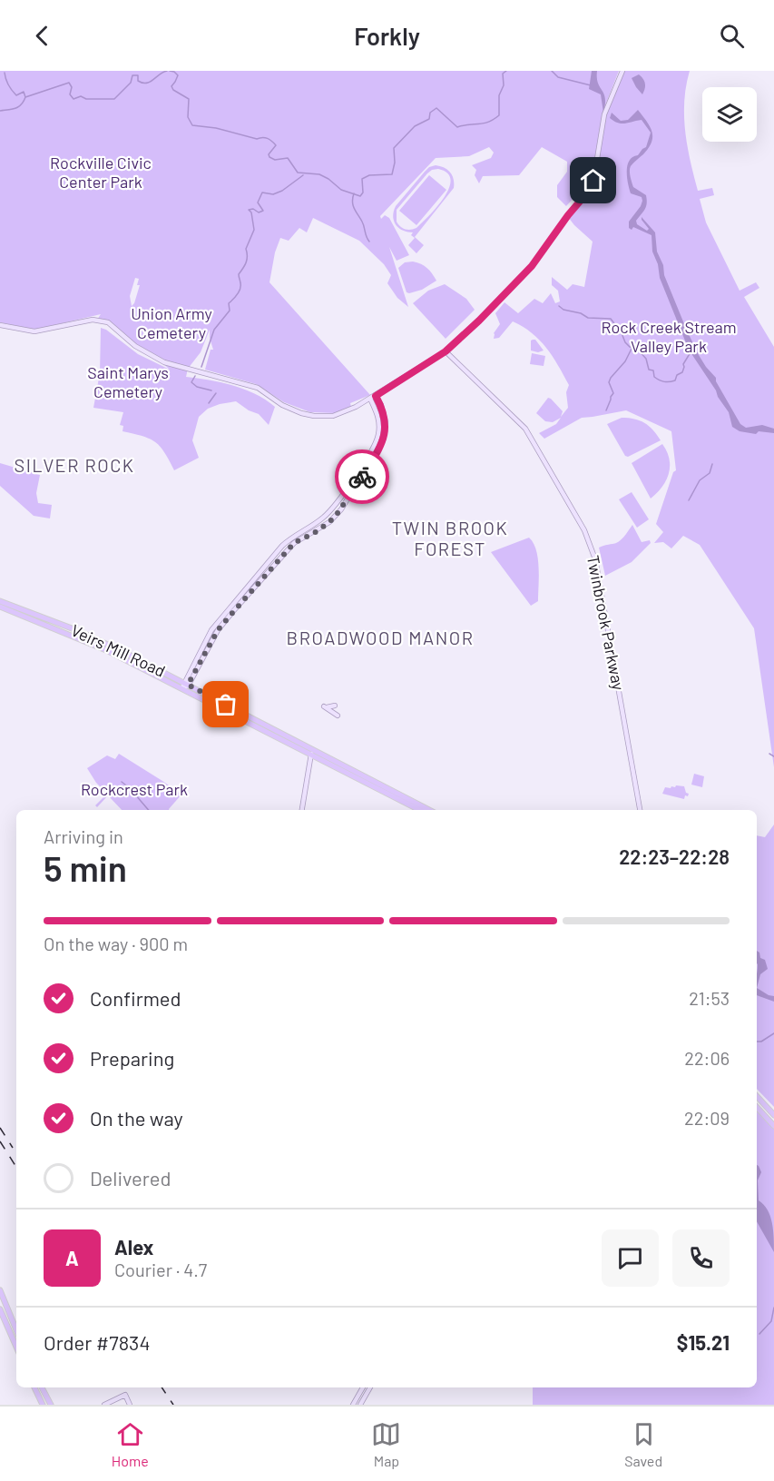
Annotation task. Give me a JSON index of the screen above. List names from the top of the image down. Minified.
{"streets":{"main road":["Veirs Mill Road"],"street":["Twinbrook Parkway"]},"districts":["SILVER ROCK","TWIN BROOK FOREST","BROADWOOD MANOR"],"parks":["Rockville Civic Center Park","Union Army Cemetery","Rock Creek Stream Valley Park","Saint Marys Cemetery","Rockcrest Park"],"page":{"header":"Forkly","heading":["5 min","Arriving in","22:23–22:28"],"panel":["Alex","Courier · 4.7","Order #7834","$15.21"],"bar":"On the way · 900 m","list":[["Confirmed","21:53"],["Preparing","22:06"],["On the way","22:09"],"Delivered"],"round":"A","tabs":["Home","Map","Saved"]}}
